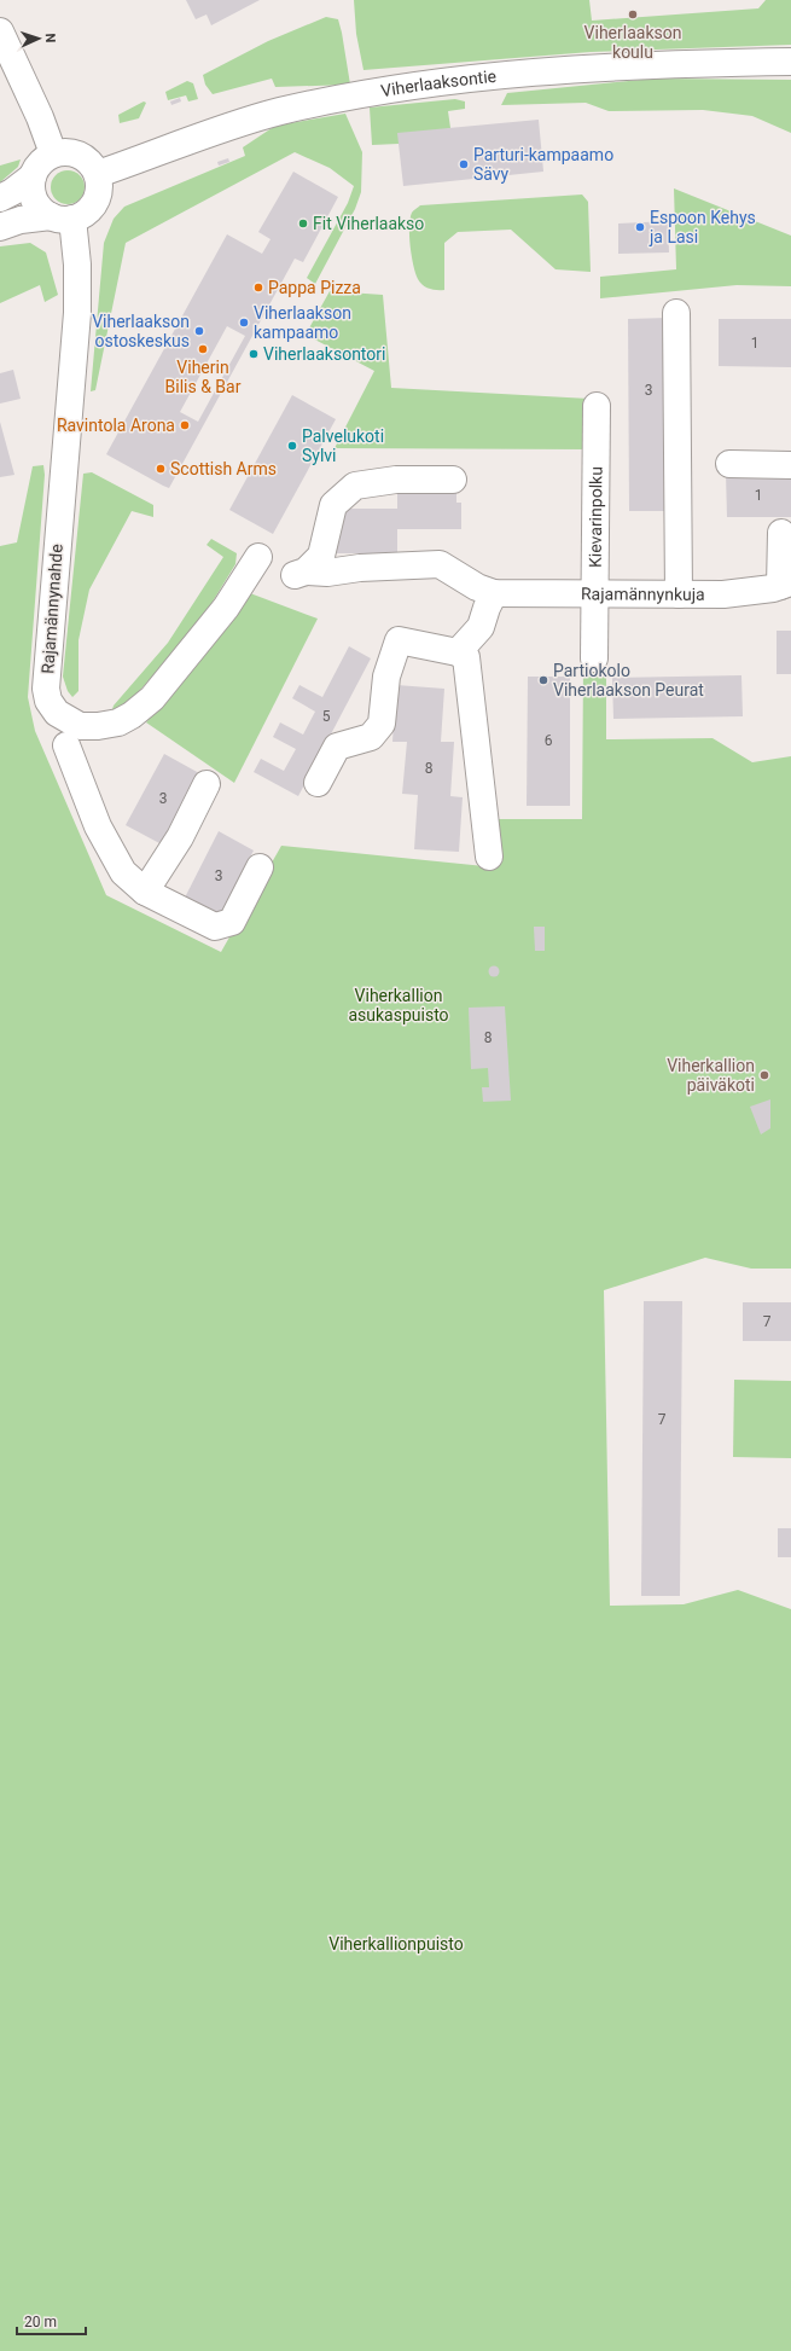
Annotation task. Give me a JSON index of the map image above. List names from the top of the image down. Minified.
{"streets":{"street":["Viherlaaksontie","Kievarinpolku","Rajamännynkuja","Rajamännynahde"]},"crossings":[["Viherlaaksontie","Rajamännynahde"],["Kievarinpolku","Rajamännynkuja"]],"parks":["Viherkallion asukaspuisto","Viherkallionpuisto"],"places":["Viherlaakson koulu","Parturi-kampaamo Sävy","Fit Viherlaakso","Espoon Kehys ja Lasi","Pappa Pizza","Viherlaakson kampaamo","Viherlaakson ostoskeskus","Viherin Bilis & Bar","Viherlaaksontori","Ravintola Arona","Palvelukoti Sylvi","Scottish Arms","Partiokolo Viherlaakson Peurat","Viherkallion päiväkoti"],"house_numbers":["1","3","1","5","6","8","3","3","8","7","7"],"scale_bar":"20 m","north":"right"}
